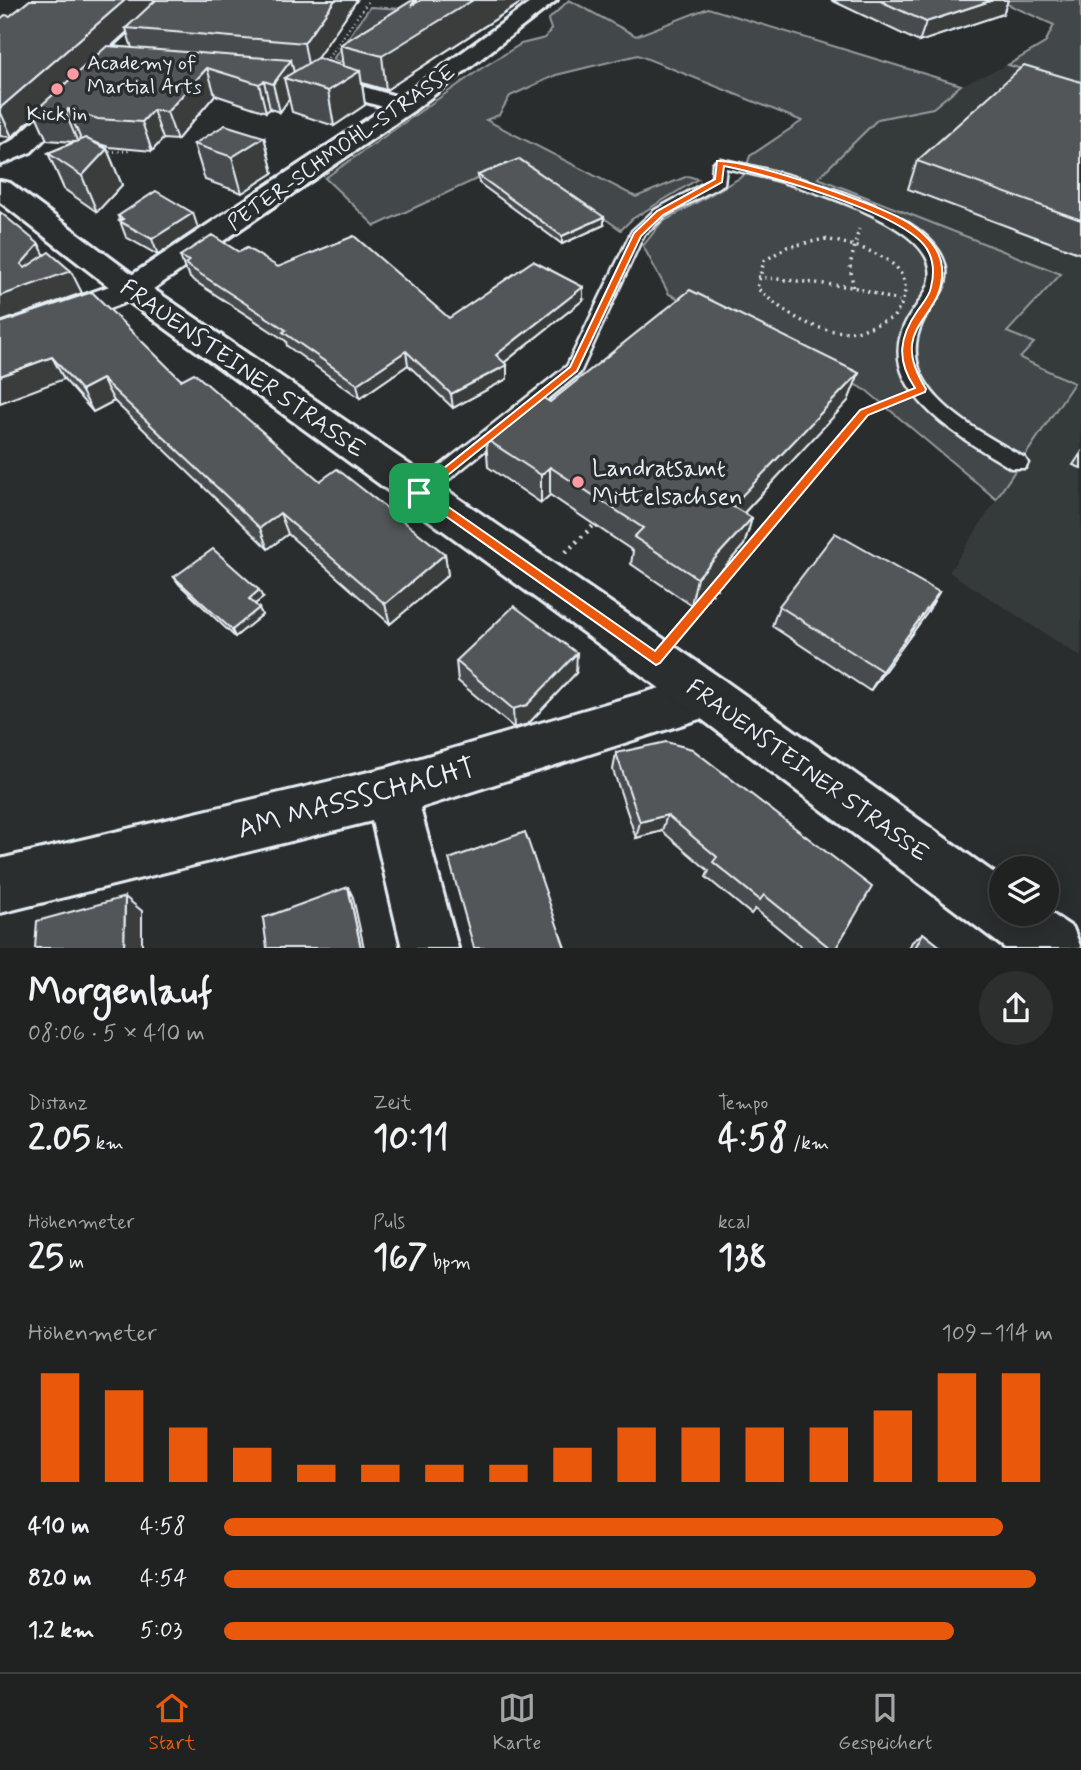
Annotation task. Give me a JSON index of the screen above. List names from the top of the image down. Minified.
{"streets":{"street":["PETER-SCHMOHL-STRASSE","FRAUENSTEINER STRASSE","AM MASSSCHACHT"]},"crossings":[["PETER-SCHMOHL-STRASSE","FRAUENSTEINER STRASSE"],["FRAUENSTEINER STRASSE","AM MASSSCHACHT"]],"places":["Academy of Martial Arts","Kick in","Landratsamt Mittelsachsen"],"page":{"heading":["Morgenlauf","08:06 · 5 × 410 m"],"stats":[["Distanz","2.05 km"],["Zeit","10:11"],["Tempo","4:58 /km"],["Höhenmeter","25 m"],["Puls","167 bpm"],["kcal","138"]],"chart":["Höhenmeter","109–114 m"],"list":[{"name":"410 m","note":"4:58"},{"name":"820 m","note":"4:54"},{"name":"1.2 km","note":"5:03"}],"tabs":["Start","Karte","Gespeichert"]}}
